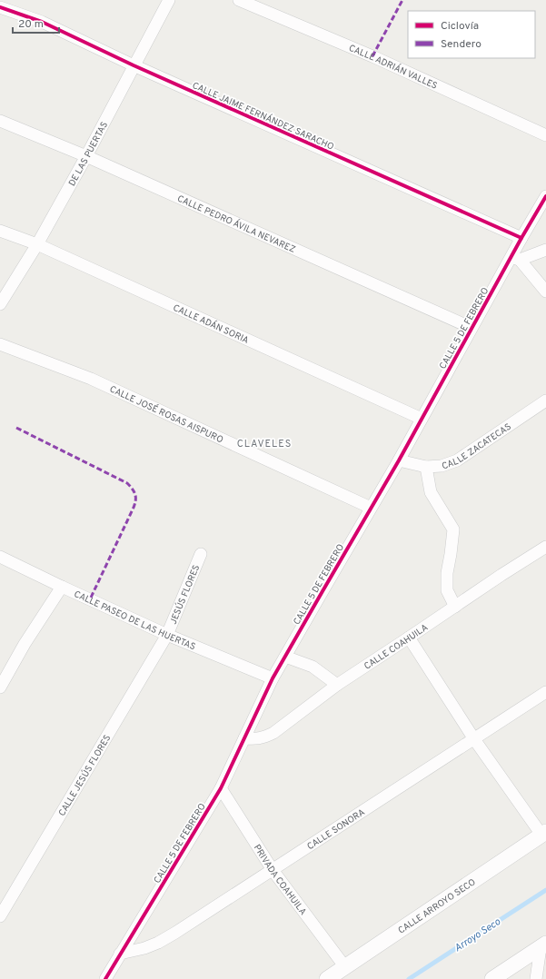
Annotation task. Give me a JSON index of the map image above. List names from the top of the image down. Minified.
{"streets":{"street":["CALLE ADRIÁN VALLES","CALLE JAIME FERNÁNDEZ SARACHO","DE LAS PUERTAS","CALLE PEDRO ÁVILA NEVAREZ","CALLE ADÁN SORIA","CALLE 5 DE FEBRERO","CALLE JOSÉ ROSAS AISPURO","CALLE ZACATECAS","JESÚS FLORES","CALLE PASEO DE LAS HUERTAS","CALLE COAHUILA","CALLE JESÚS FLORES","CALLE SONORA","PRIVADA COAHUILA","CALLE ARROYO SECO"]},"crossings":[["CALLE JAIME FERNÁNDEZ SARACHO","DE LAS PUERTAS"],["CALLE JAIME FERNÁNDEZ SARACHO","CALLE 5 DE FEBRERO"],["DE LAS PUERTAS","CALLE PEDRO ÁVILA NEVAREZ"],["DE LAS PUERTAS","CALLE ADÁN SORIA"],["CALLE PEDRO ÁVILA NEVAREZ","CALLE 5 DE FEBRERO"],["CALLE ADÁN SORIA","CALLE 5 DE FEBRERO"],["CALLE 5 DE FEBRERO","CALLE JOSÉ ROSAS AISPURO"],["CALLE 5 DE FEBRERO","CALLE ZACATECAS"],["CALLE 5 DE FEBRERO","CALLE PASEO DE LAS HUERTAS"],["CALLE 5 DE FEBRERO","CALLE COAHUILA"],["CALLE 5 DE FEBRERO","CALLE SONORA"],["CALLE 5 DE FEBRERO","PRIVADA COAHUILA"],["JESÚS FLORES","CALLE PASEO DE LAS HUERTAS"],["JESÚS FLORES","CALLE JESÚS FLORES"],["CALLE PASEO DE LAS HUERTAS","CALLE JESÚS FLORES"],["CALLE SONORA","PRIVADA COAHUILA"],["PRIVADA COAHUILA","CALLE ARROYO SECO"]],"districts":["CLAVELES"],"water":["Arroyo Seco"],"legend":["Ciclovía","Sendero"],"scale_bar":"20 m"}
